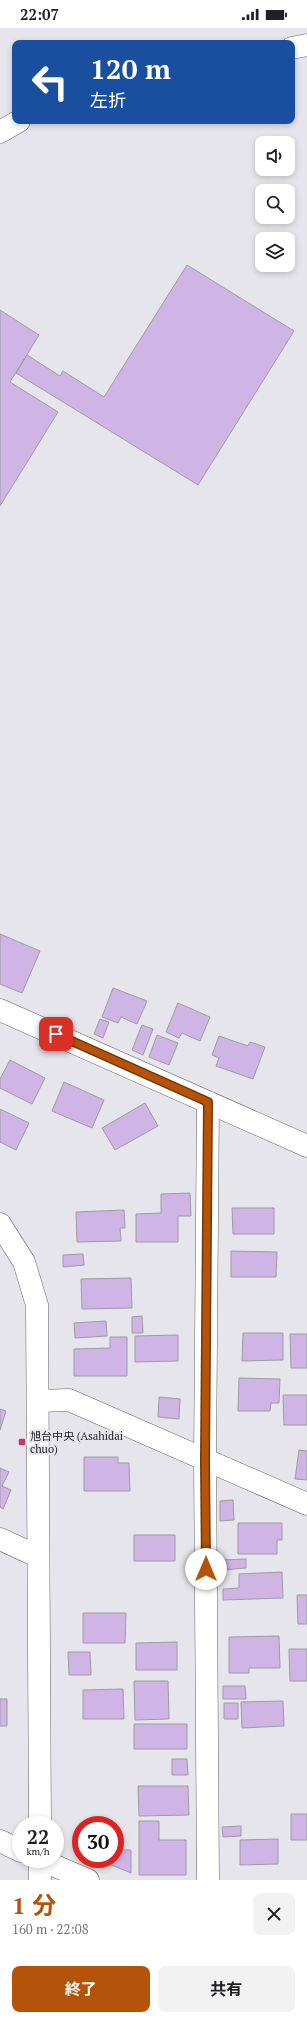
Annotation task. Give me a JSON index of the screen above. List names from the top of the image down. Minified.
{"places":{"transit":["旭台中央 (Asahidai chuo)"]},"page":{"status":"22:07","turn":["120 m","左折"],"speed":"22 km/h","limit":"30","heading":["1 分","160 m · 22:08"],"buttons":["終了","共有"]}}
